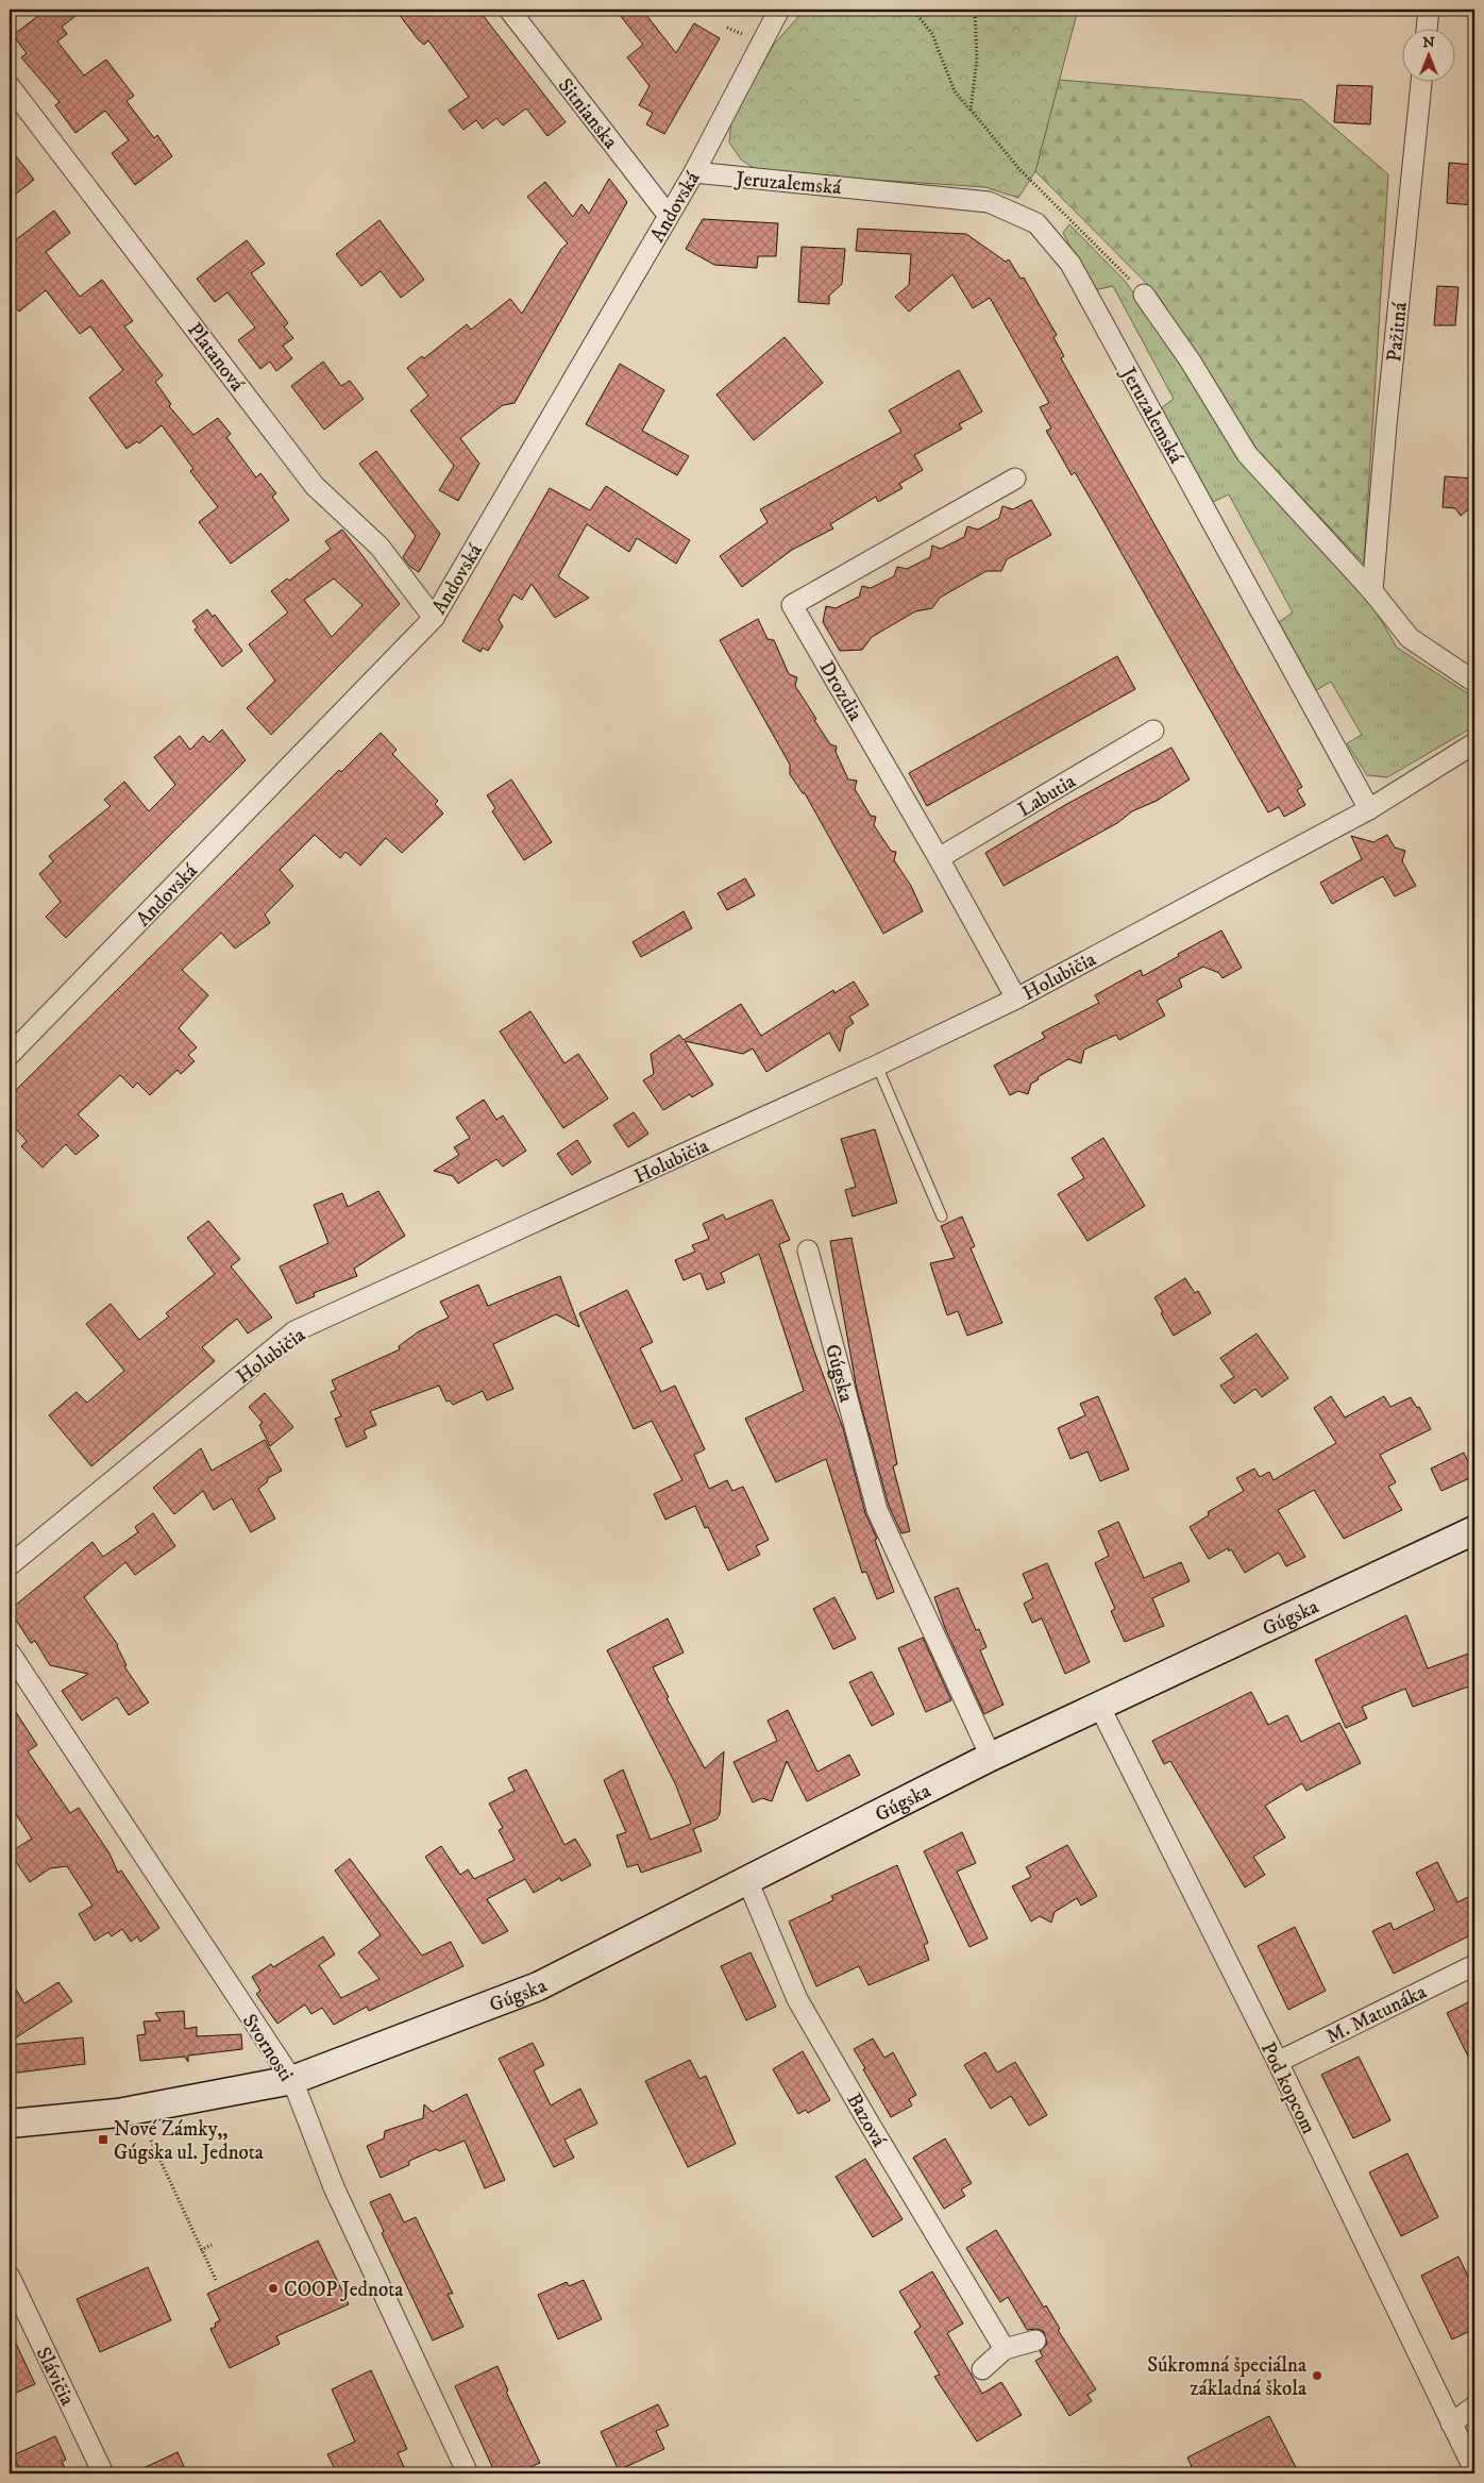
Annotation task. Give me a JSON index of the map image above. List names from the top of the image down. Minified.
{"streets":{"main road":["Gúgska"],"street":["Sitnianska","Jeruzalemská","Andovská","Pažitná","Platanová","Drozdia","Labutia","Holubičia","M. Matunáka","Svornosti","Pod kopcom","Bazová","Slávičia"]},"crossings":[["Sitnianska","Andovská"],["Jeruzalemská","Andovská"],["Jeruzalemská","Holubičia"],["Andovská","Platanová"],["Drozdia","Labutia"],["Drozdia","Holubičia"],["Gúgska","Svornosti"],["Gúgska","Pod kopcom"],["Gúgska","Bazová"],["M. Matunáka","Pod kopcom"]],"places":{"transit":["Nové Zámky,, Gúgska ul. Jednota"],"other":["COOP Jednota","Súkromná špeciálna základná škola"]},"north":"top"}
